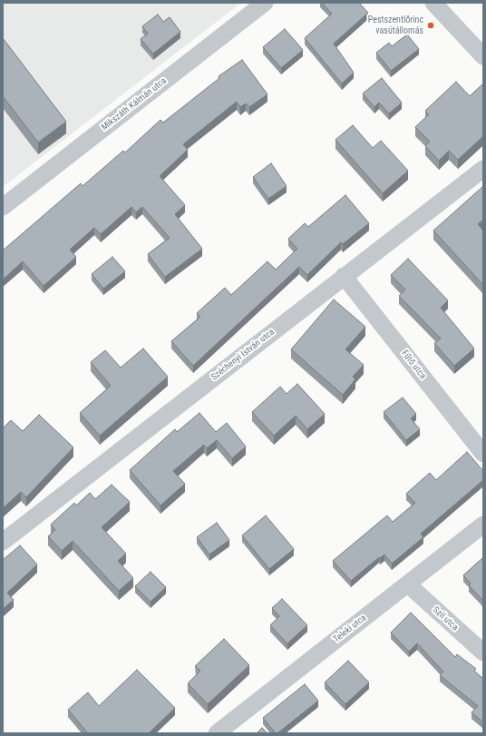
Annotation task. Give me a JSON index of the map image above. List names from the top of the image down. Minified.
{"streets":{"street":["Mikszáth Kálmán utca","Széchenyi István utca","Fűtő utca","Szil utca","Teleki utca"]},"crossings":[["Széchenyi István utca","Fűtő utca"],["Szil utca","Teleki utca"]],"places":["Pestszentlőrinc vasútállomás"]}
